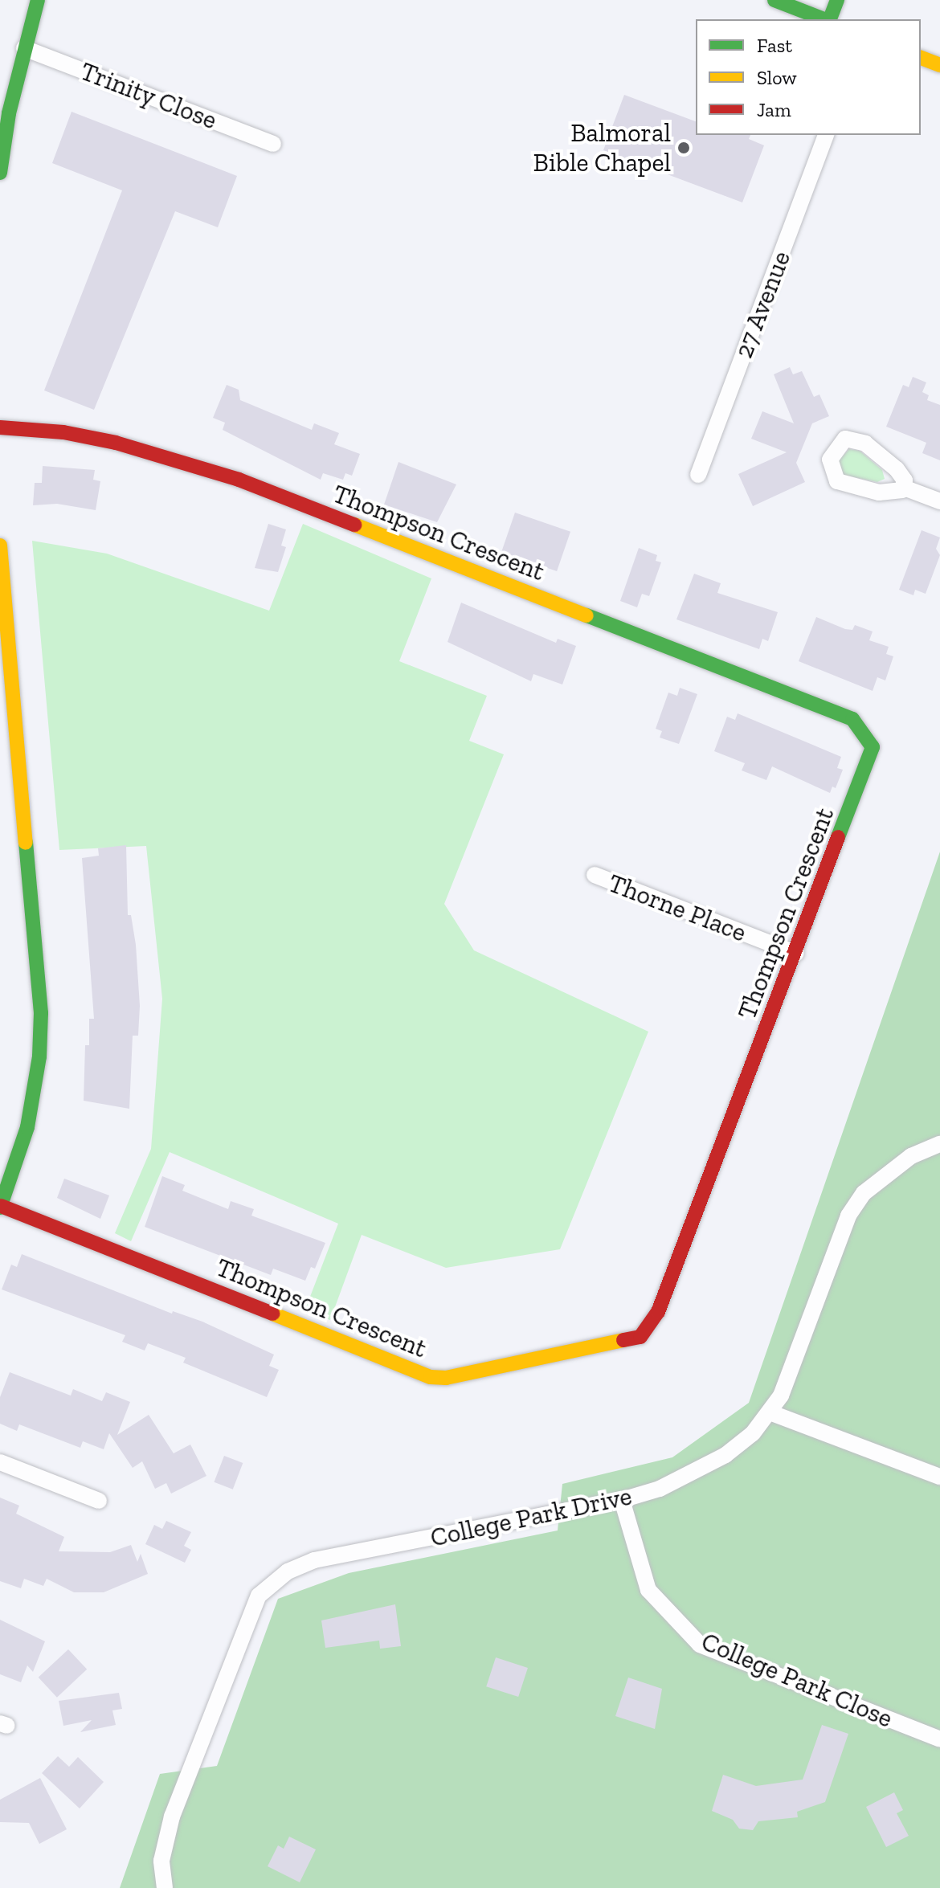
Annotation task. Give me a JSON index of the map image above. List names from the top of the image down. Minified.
{"streets":{"street":["Trinity Close","27 Avenue","Thompson Crescent","Thorne Place","College Park Drive","College Park Close"]},"crossings":[["Thompson Crescent","Thorne Place"],["College Park Drive","College Park Close"]],"places":["Balmoral Bible Chapel"],"legend":["Fast","Slow","Jam"]}
